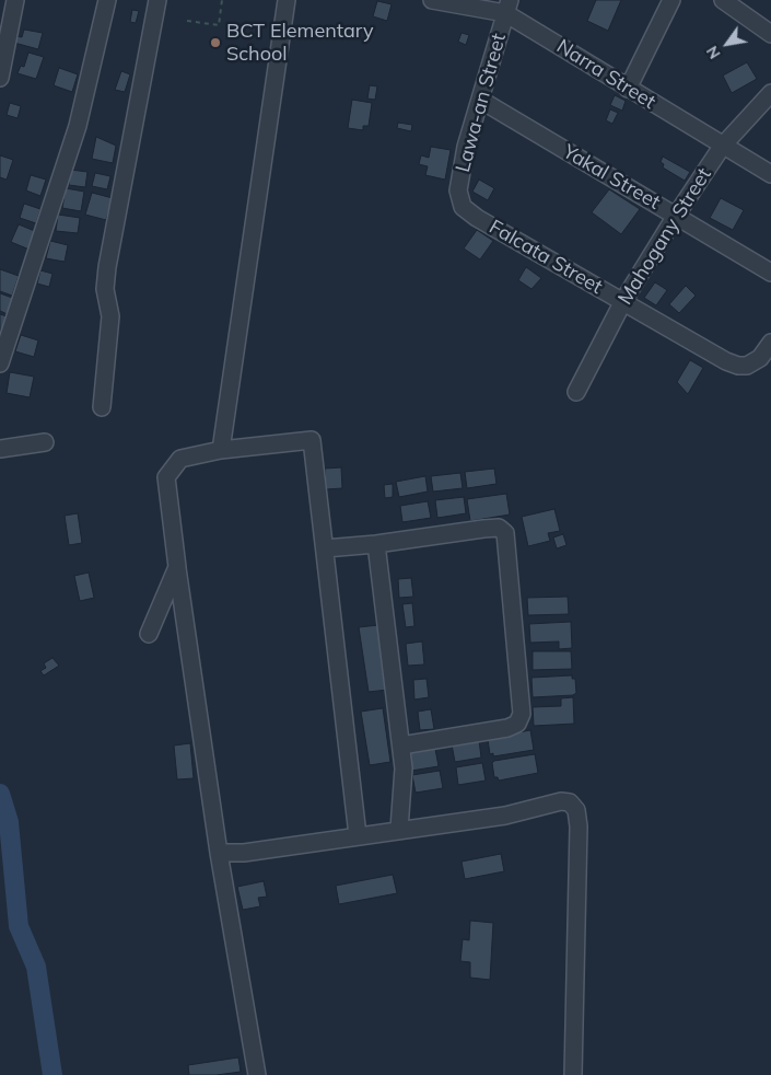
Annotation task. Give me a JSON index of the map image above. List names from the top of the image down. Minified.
{"streets":{"street":["Narra Street","Lawa-an Street","Yakal Street","Mahogany Street","Falcata Street"]},"crossings":[["Narra Street","Lawa-an Street"],["Narra Street","Mahogany Street"],["Lawa-an Street","Yakal Street"],["Lawa-an Street","Falcata Street"],["Yakal Street","Mahogany Street"],["Mahogany Street","Falcata Street"]],"places":["BCT Elementary School"],"north":"bottom left"}
